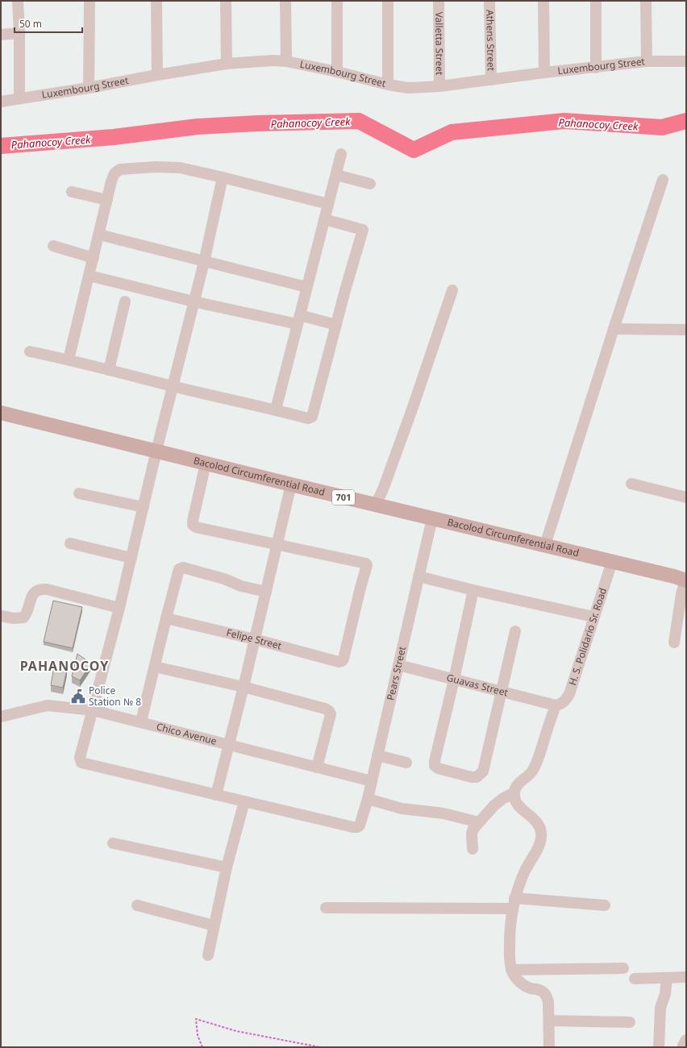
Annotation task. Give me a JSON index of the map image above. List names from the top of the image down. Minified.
{"streets":{"main road":["Bacolod Circumferential Road","701"],"street":["Athens Street","Valletta Street","Luxembourg Street","H. S. Polidario Sr. Road","Felipe Street","Pears Street","Guavas Street","Chico Avenue"]},"crossings":[["Athens Street","Luxembourg Street"],["Valletta Street","Luxembourg Street"],["Bacolod Circumferential Road","H. S. Polidario Sr. Road"],["Bacolod Circumferential Road","Pears Street"],["H. S. Polidario Sr. Road","Guavas Street"],["Pears Street","Guavas Street"],["Pears Street","Chico Avenue"]],"districts":["PAHANOCOY"],"water":["Pahanocoy Creek"],"places":{"public building":["Police Station № 8"]},"scale_bar":"50 m"}
